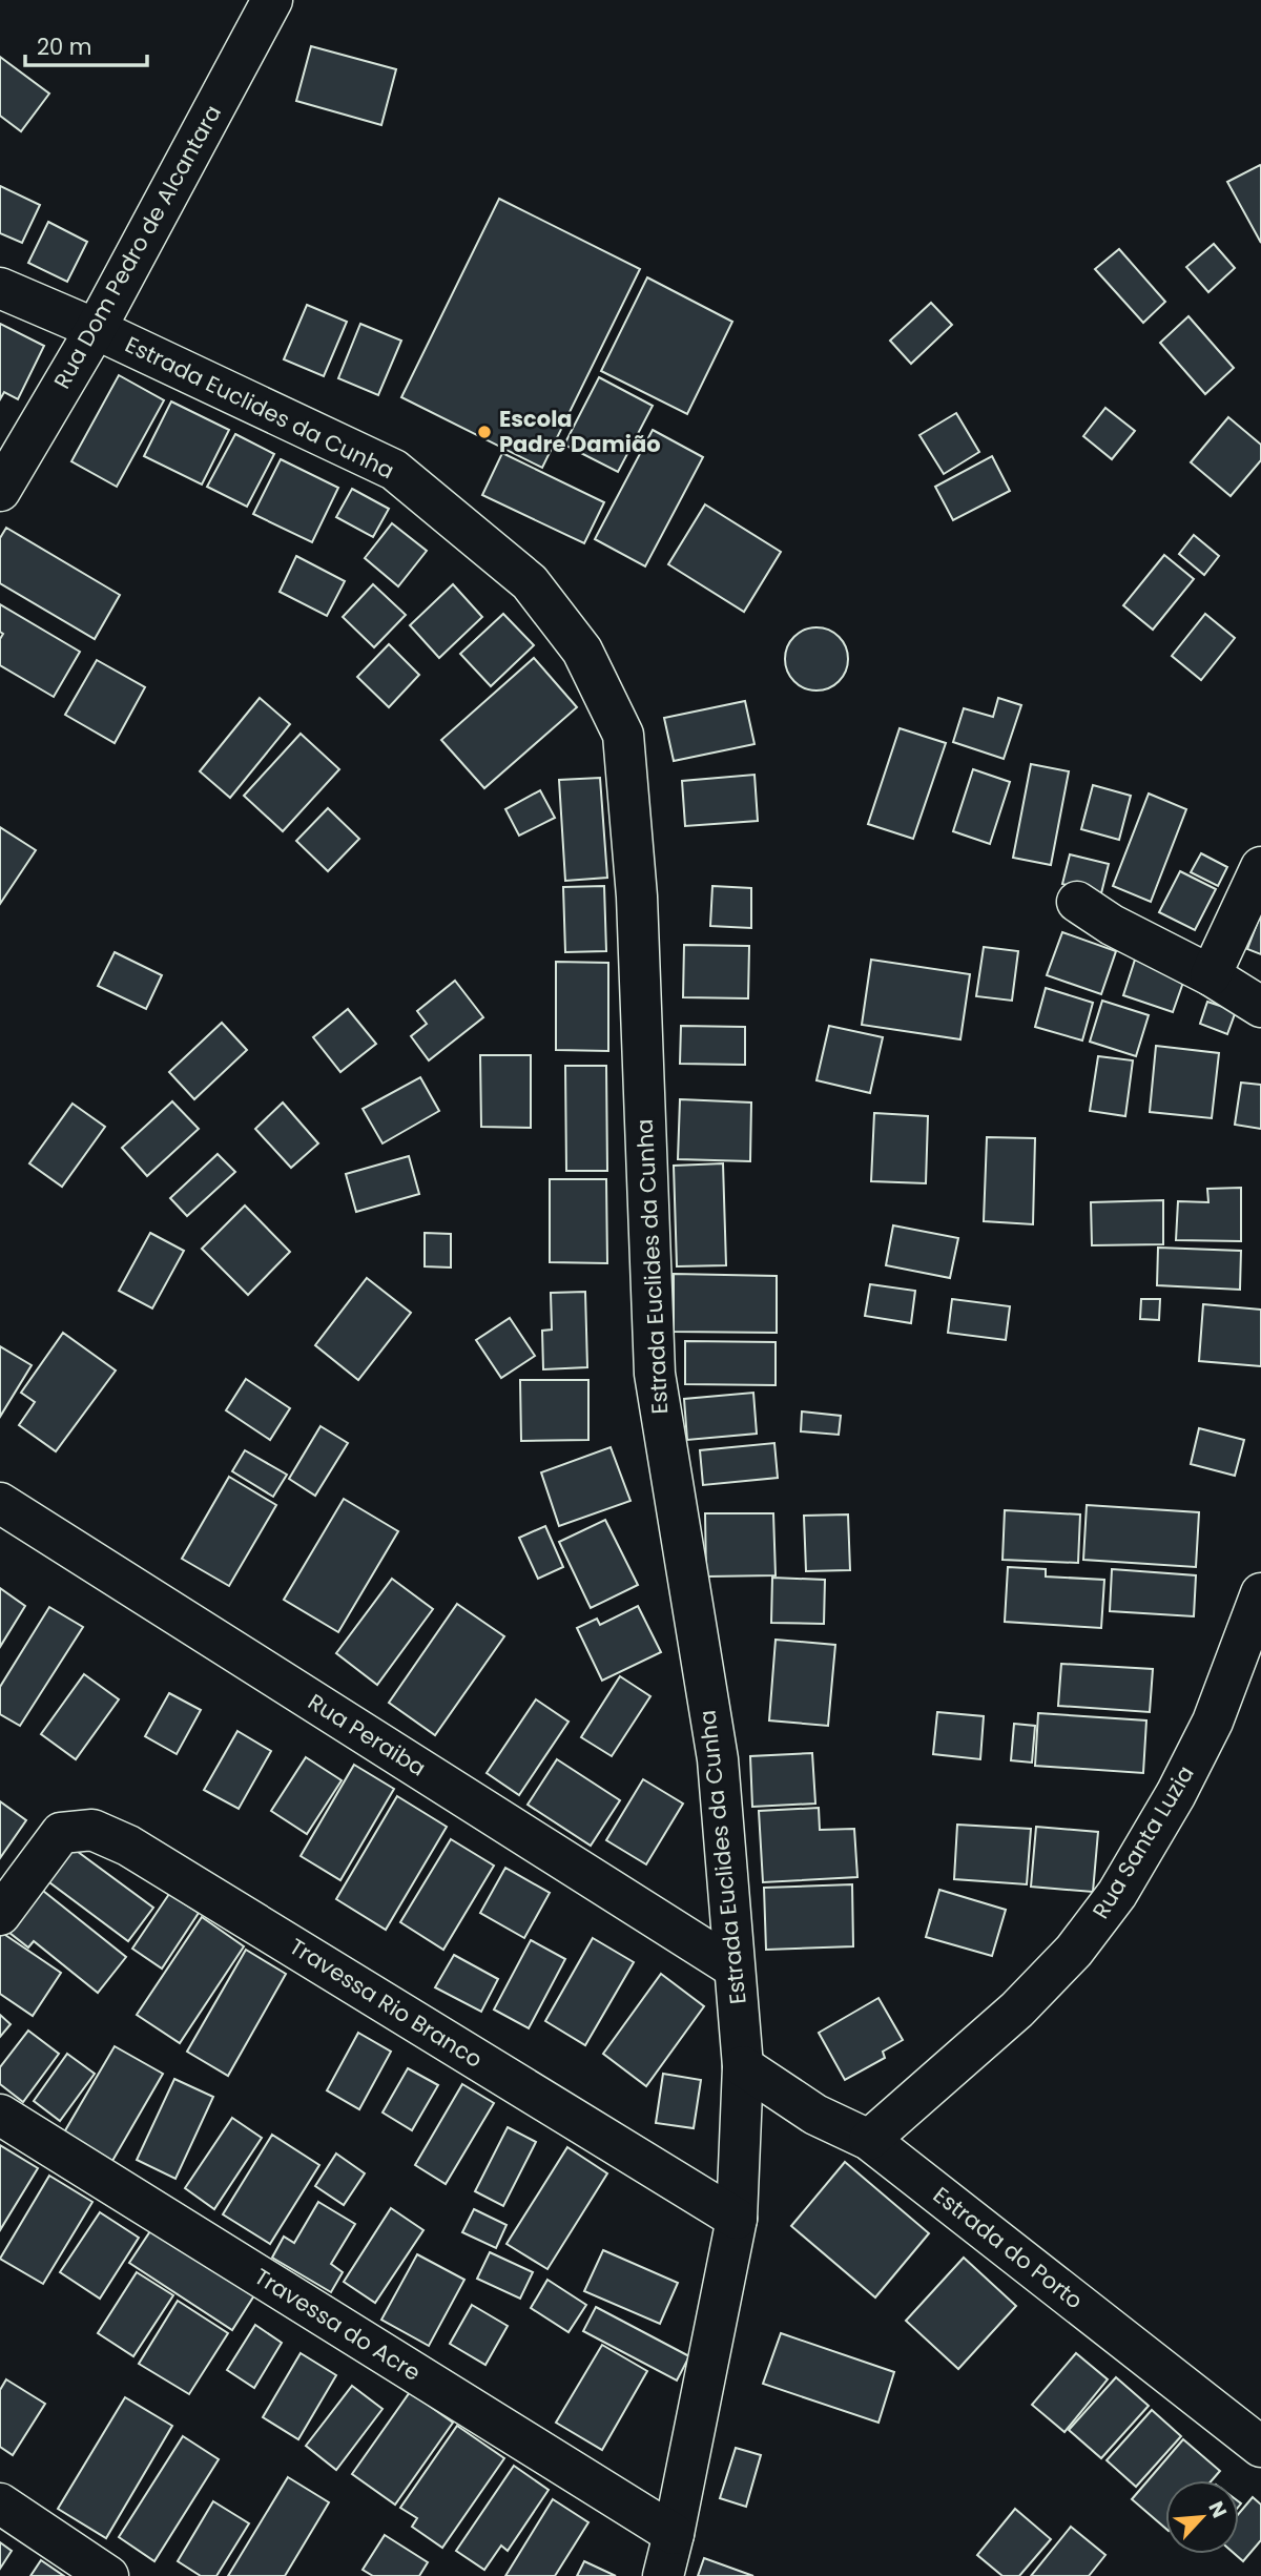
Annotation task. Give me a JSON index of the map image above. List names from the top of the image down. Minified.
{"streets":{"street":["Rua Dom Pedro de Alcantara","Estrada Euclides da Cunha","Rua Peraiba","Rua Santa Luzia","Travessa Rio Branco","Estrada do Porto","Travessa do Acre"]},"crossings":[["Rua Dom Pedro de Alcantara","Estrada Euclides da Cunha"],["Estrada Euclides da Cunha","Rua Peraiba"],["Estrada Euclides da Cunha","Travessa Rio Branco"],["Estrada Euclides da Cunha","Estrada do Porto"],["Estrada Euclides da Cunha","Travessa do Acre"],["Rua Santa Luzia","Estrada do Porto"]],"places":["Escola Padre Damião"],"scale_bar":"20 m","north":"top right"}
